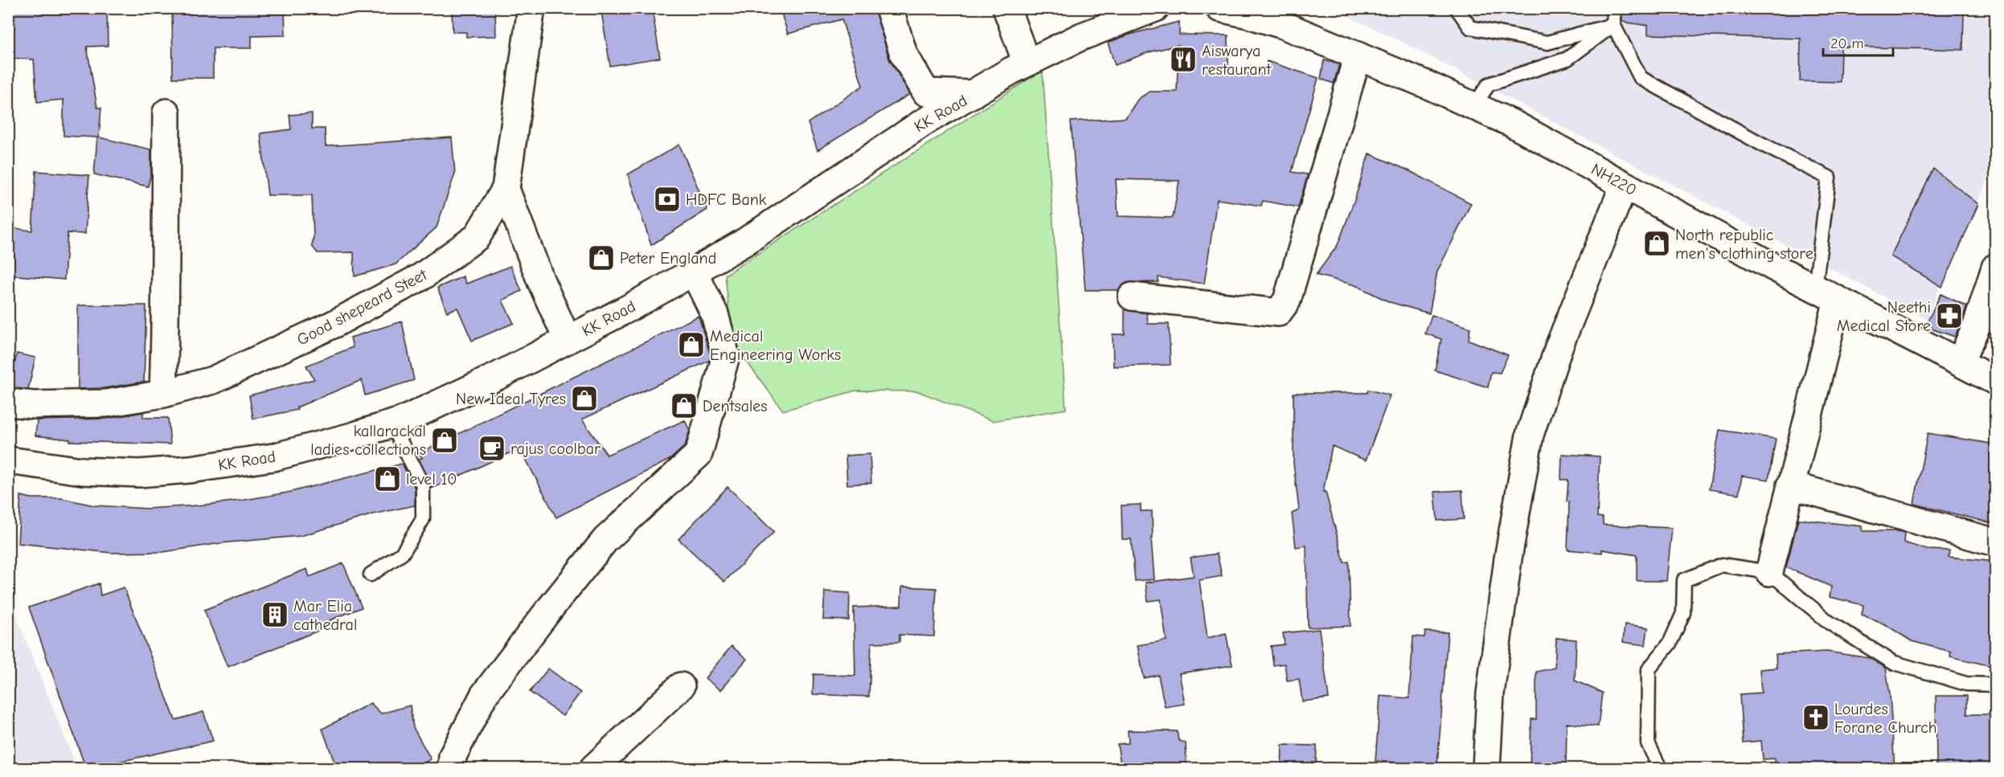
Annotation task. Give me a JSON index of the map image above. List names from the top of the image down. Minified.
{"streets":{"main road":["KK Road","NH220","Good shepeard Steet"]},"places":{"restaurant":["Aiswarya restaurant"],"bank":["HDFC Bank"],"shop":["North republic men's clothing store","Peter England","Medical Engineering Works","New Ideal Tyres","Dentsales","kallarackal ladies collections","level 10"],"pharmacy":["Neethi Medical Store"],"cafe":["rajus coolbar"],"building":["Mar Elia cathedral"],"church":["Lourdes Forane Church"]},"scale_bar":"20 m"}
